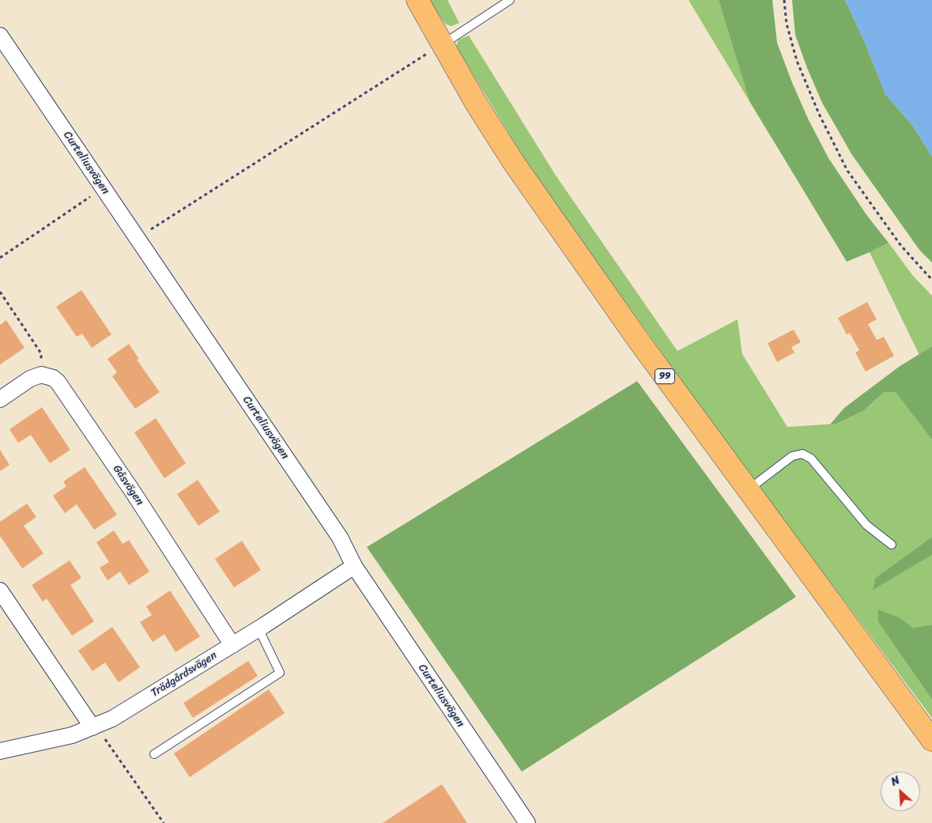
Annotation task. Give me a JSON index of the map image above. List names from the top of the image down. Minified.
{"streets":{"main road":["99"],"street":["Curteliusvägen","Gåsvägen","Trädgårdsvägen"]},"crossings":[["Curteliusvägen","Trädgårdsvägen"],["Gåsvägen","Trädgårdsvägen"]],"north":"top left"}
